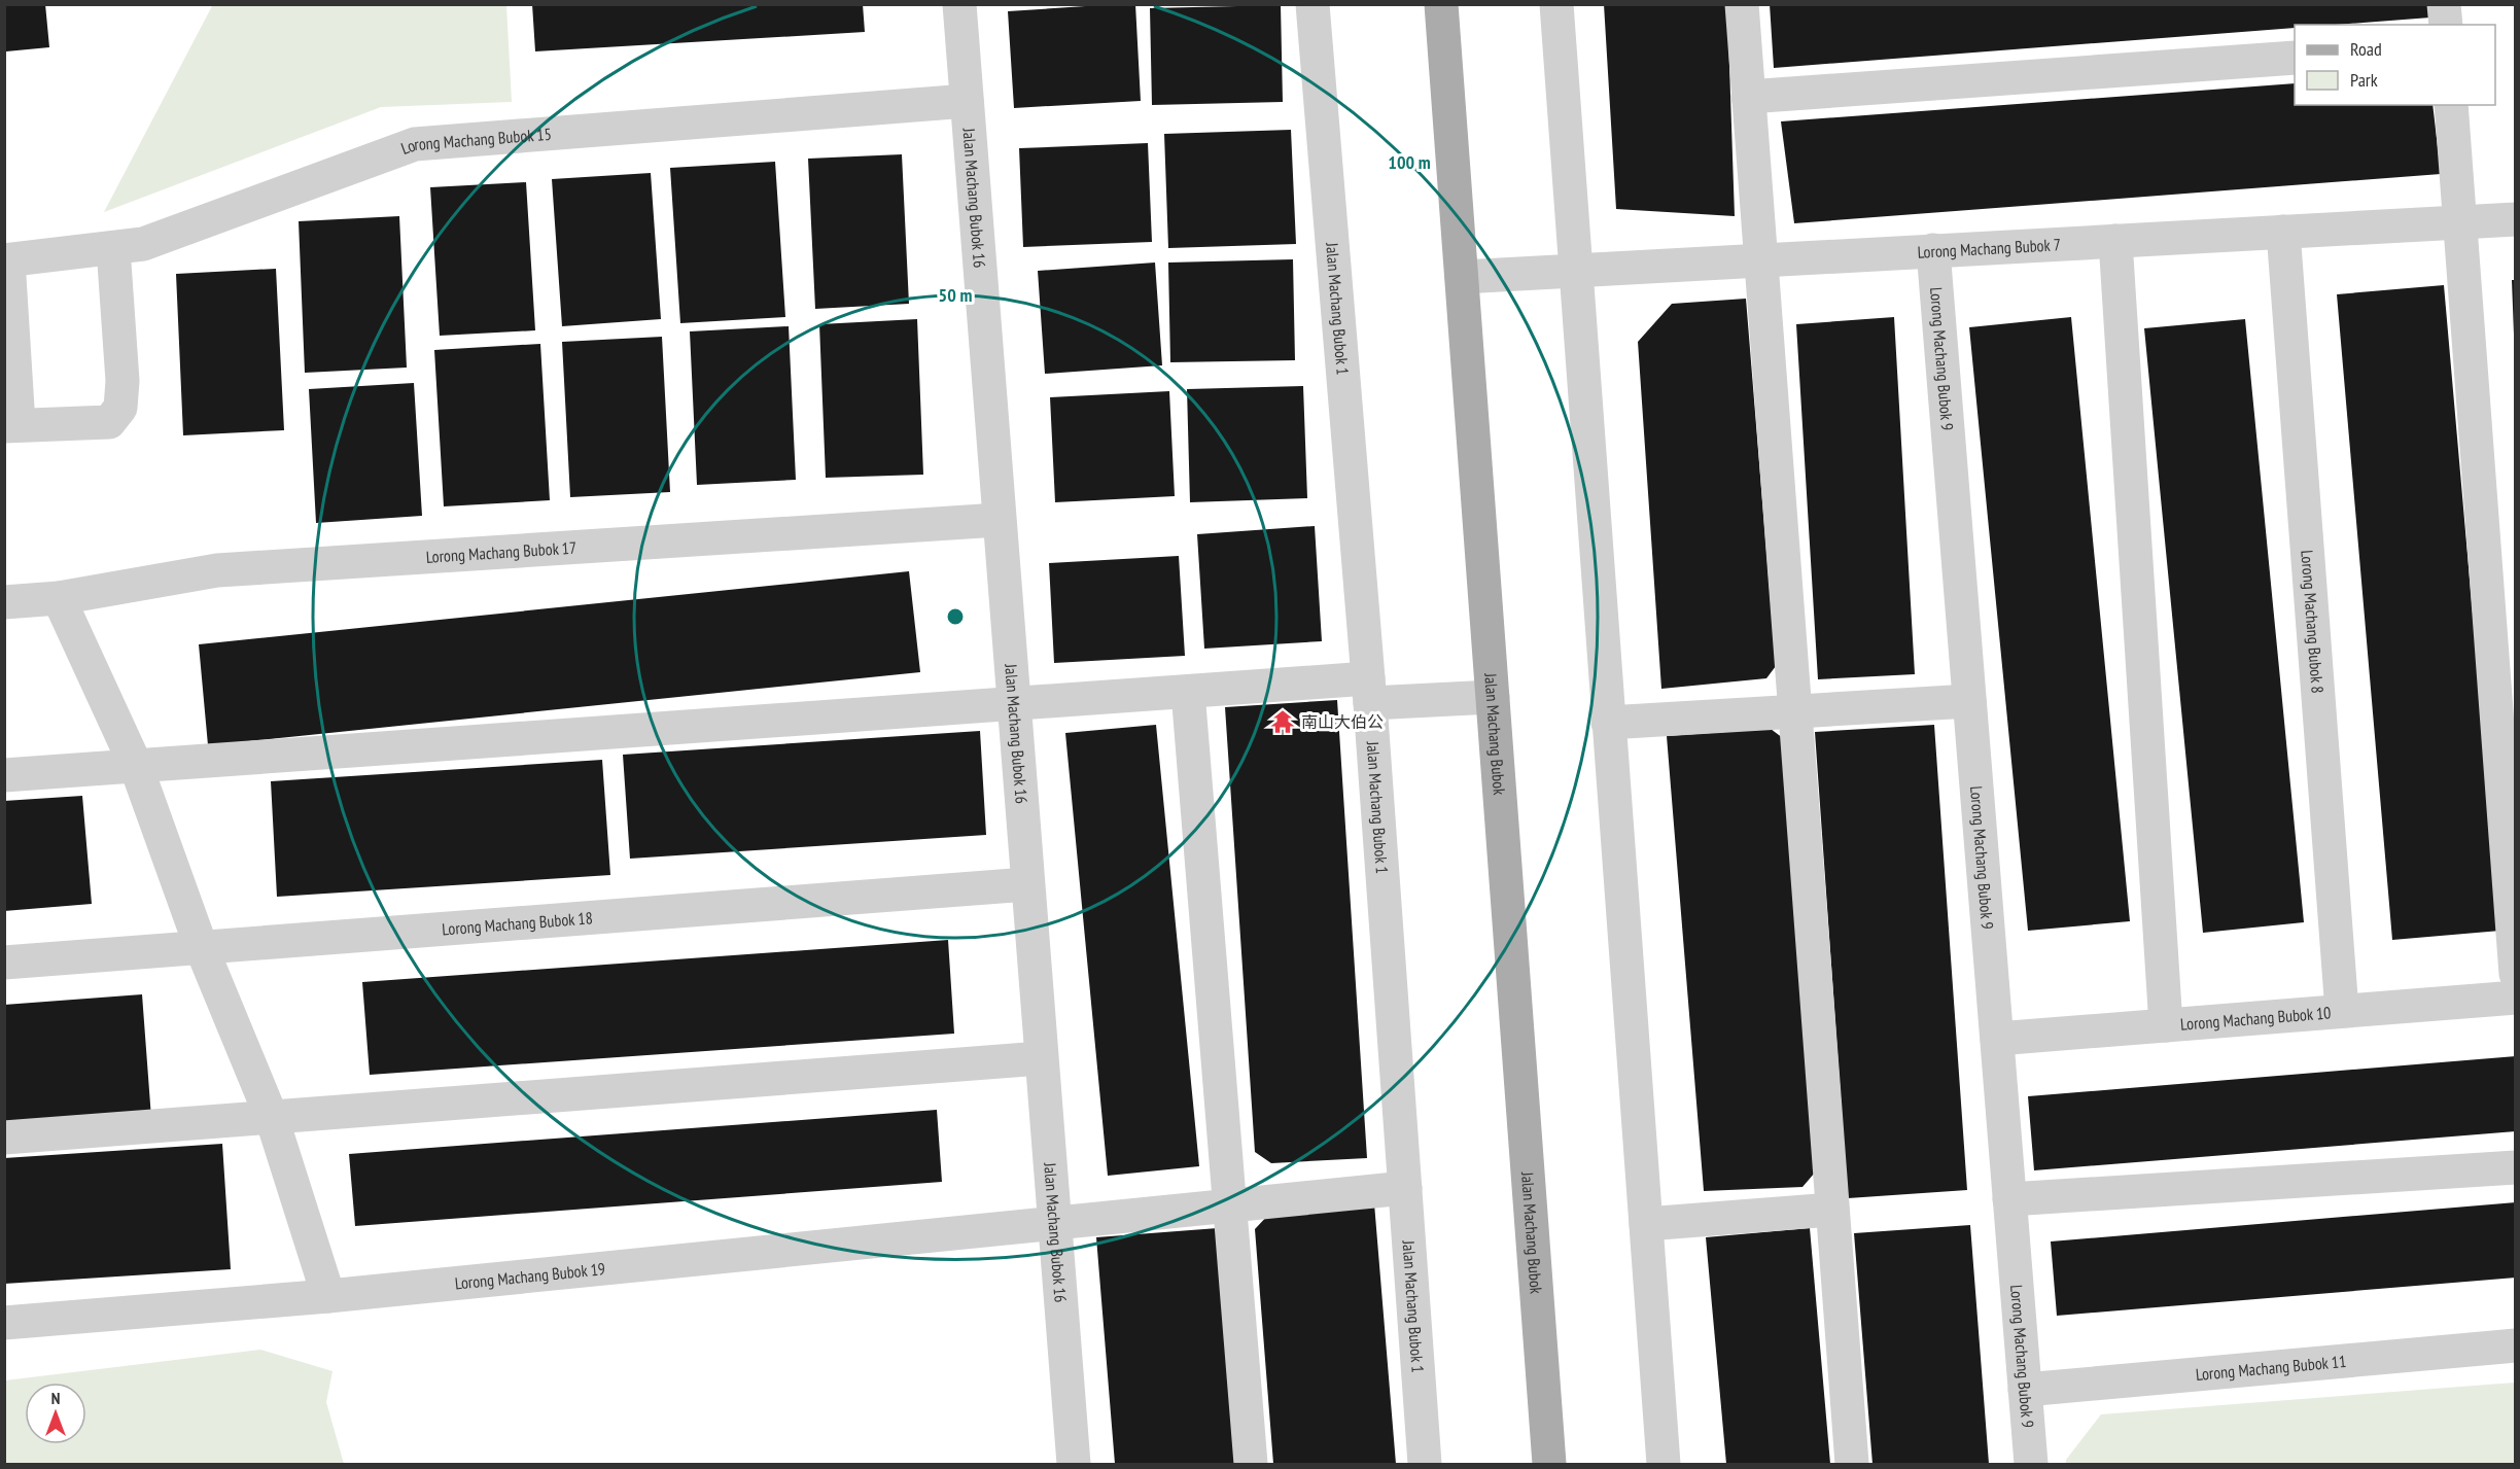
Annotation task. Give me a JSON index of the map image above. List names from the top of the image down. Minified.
{"streets":{"main road":["Jalan Machang Bubok"],"street":["Lorong Machang Bubok 15","Jalan Machang Bubok 16","Lorong Machang Bubok 7","Jalan Machang Bubok 1","Lorong Machang Bubok 9","Lorong Machang Bubok 17","Lorong Machang Bubok 8","Lorong Machang Bubok 18","Lorong Machang Bubok 10","Lorong Machang Bubok 19","Lorong Machang Bubok 11"]},"crossings":[["Lorong Machang Bubok 15","Jalan Machang Bubok 16"],["Jalan Machang Bubok 16","Lorong Machang Bubok 17"],["Jalan Machang Bubok 16","Lorong Machang Bubok 18"],["Jalan Machang Bubok 16","Lorong Machang Bubok 19"],["Lorong Machang Bubok 7","Lorong Machang Bubok 9"],["Lorong Machang Bubok 7","Lorong Machang Bubok 8"],["Lorong Machang Bubok 7","Jalan Machang Bubok"],["Jalan Machang Bubok 1","Lorong Machang Bubok 19"],["Lorong Machang Bubok 9","Lorong Machang Bubok 10"],["Lorong Machang Bubok 9","Lorong Machang Bubok 11"],["Lorong Machang Bubok 8","Lorong Machang Bubok 10"]],"places":{"temple":["南山大伯公"]},"legend":["Road","Park"],"north":"top","rings":["100 m","50 m"]}
